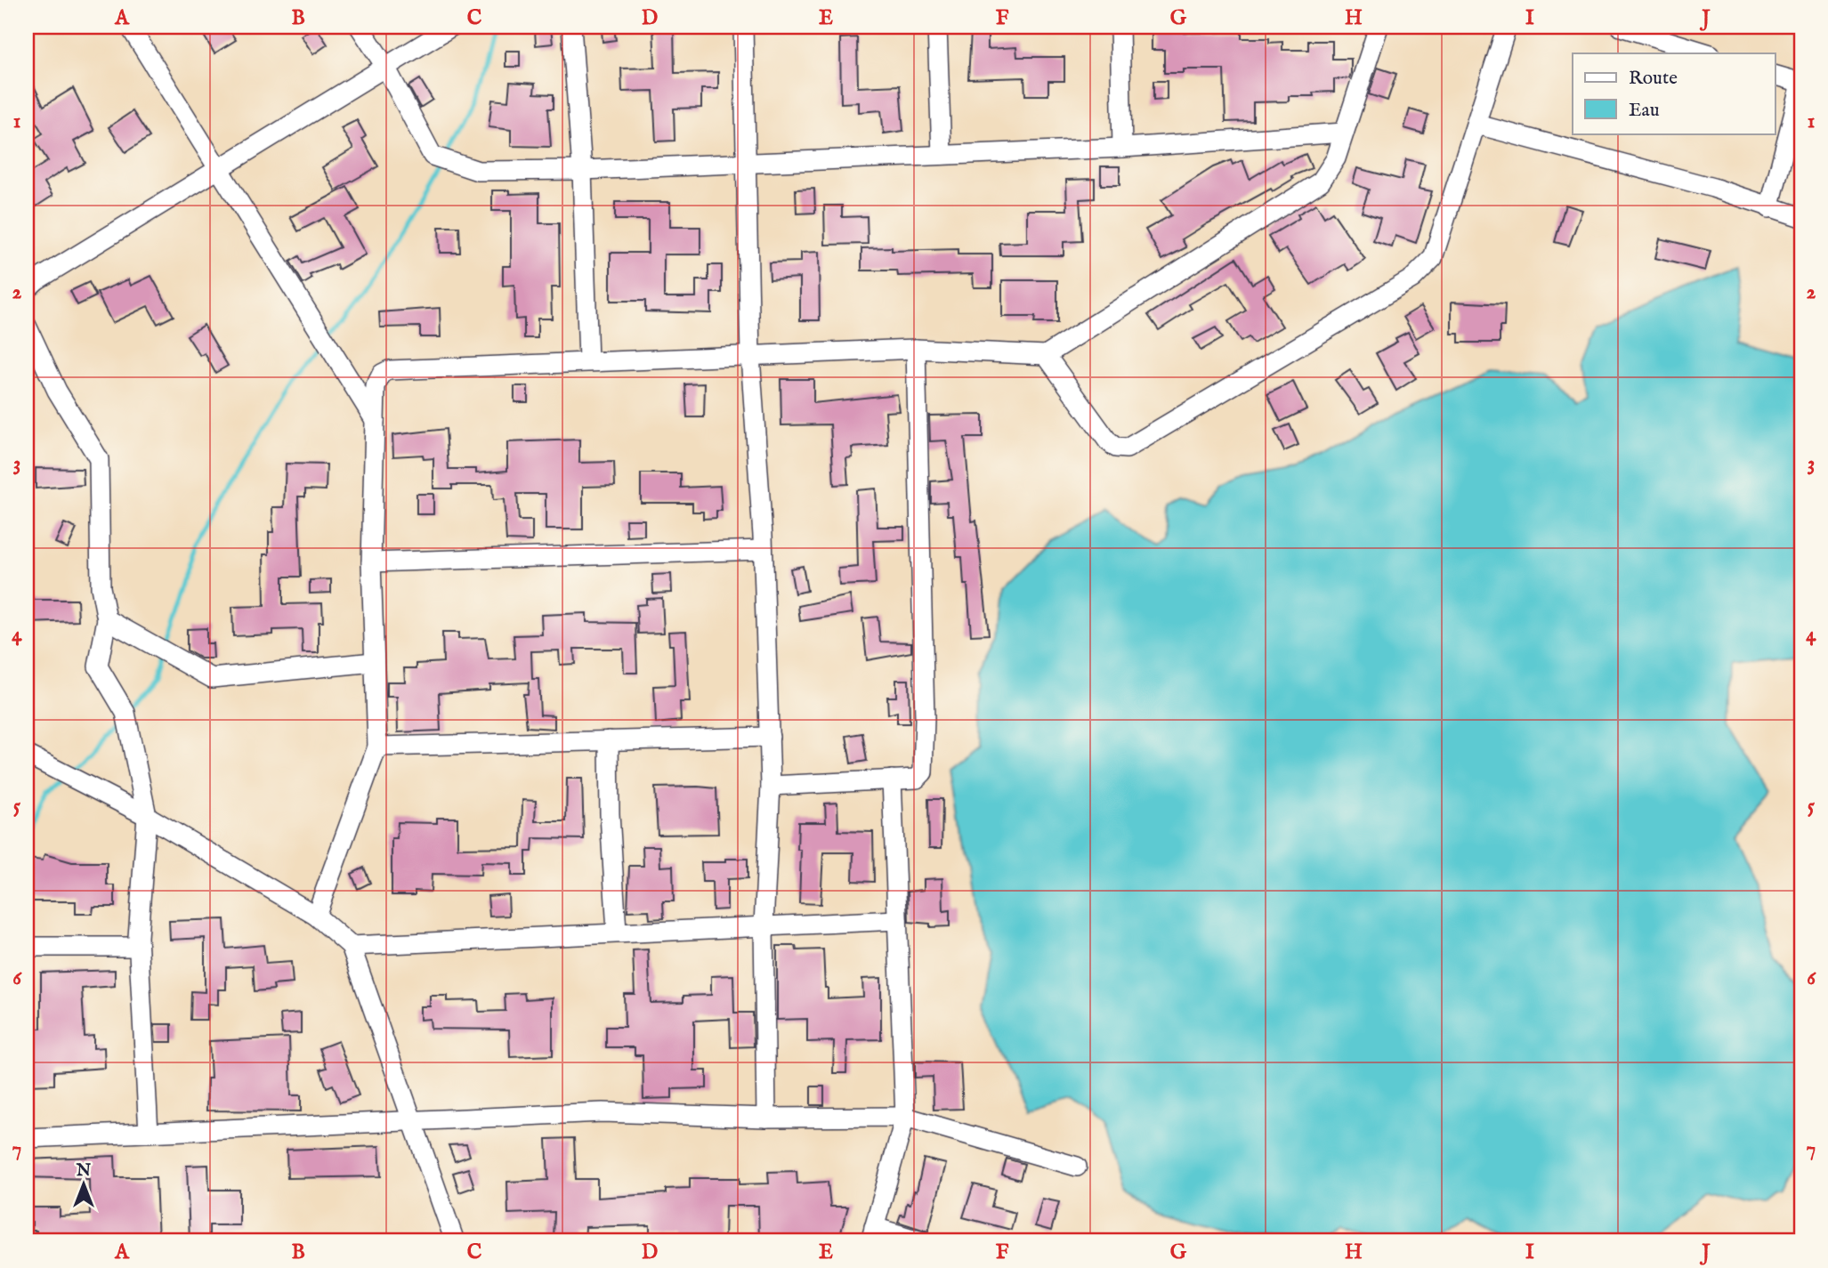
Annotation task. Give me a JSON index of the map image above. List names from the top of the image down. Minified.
{"legend":["Route","Eau"],"north":"top","grid":{"columns":["A","B","C","D","E","F","G","H","I","J"],"rows":["1","2","3","4","5","6","7"]}}
